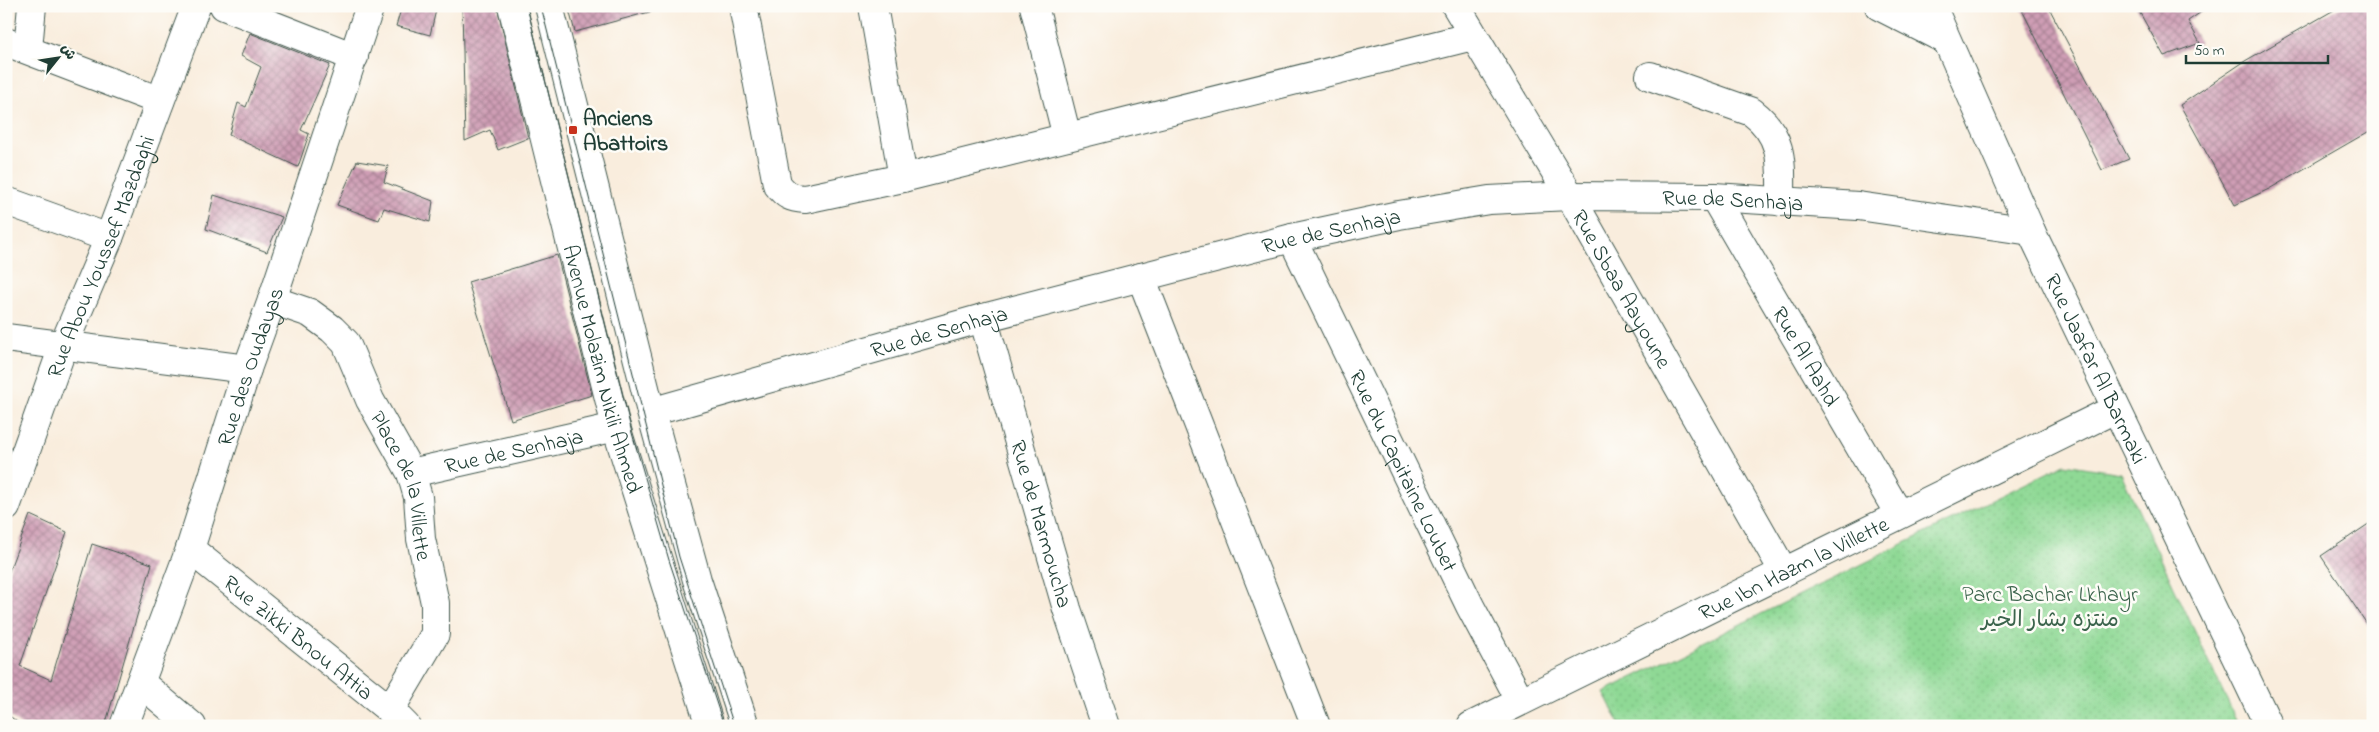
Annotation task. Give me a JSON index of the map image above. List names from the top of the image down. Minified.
{"streets":{"street":["Rue de Senhaja","Rue Abou Youssef Mazdaghi","Rue Sbaa Aayoune","Rue Al Aahd","Rue des Oudayas","Avenue Molazim Nikili Ahmed","Rue Jaafar Al Barmaki","Rue du Capitaine Loubet","Place de la Villette","Rue de Marmoucha","Rue Ibn Hazm la Villette","Rue Zikki Bnou Attia"]},"crossings":[["Rue de Senhaja","Rue Sbaa Aayoune"],["Rue de Senhaja","Rue Al Aahd"],["Rue de Senhaja","Avenue Molazim Nikili Ahmed"],["Rue de Senhaja","Rue Jaafar Al Barmaki"],["Rue de Senhaja","Rue du Capitaine Loubet"],["Rue de Senhaja","Place de la Villette"],["Rue de Senhaja","Rue de Marmoucha"],["Rue Sbaa Aayoune","Rue Ibn Hazm la Villette"],["Rue Al Aahd","Rue Ibn Hazm la Villette"],["Rue des Oudayas","Place de la Villette"],["Rue des Oudayas","Rue Zikki Bnou Attia"],["Rue Jaafar Al Barmaki","Rue Ibn Hazm la Villette"],["Rue du Capitaine Loubet","Rue Ibn Hazm la Villette"],["Place de la Villette","Rue Zikki Bnou Attia"]],"parks":["Parc Bachar Lkhayr منتزه بشار الخير"],"places":{"transit":["Anciens Abattoirs"]},"scale_bar":"50 m","north":"top right"}
